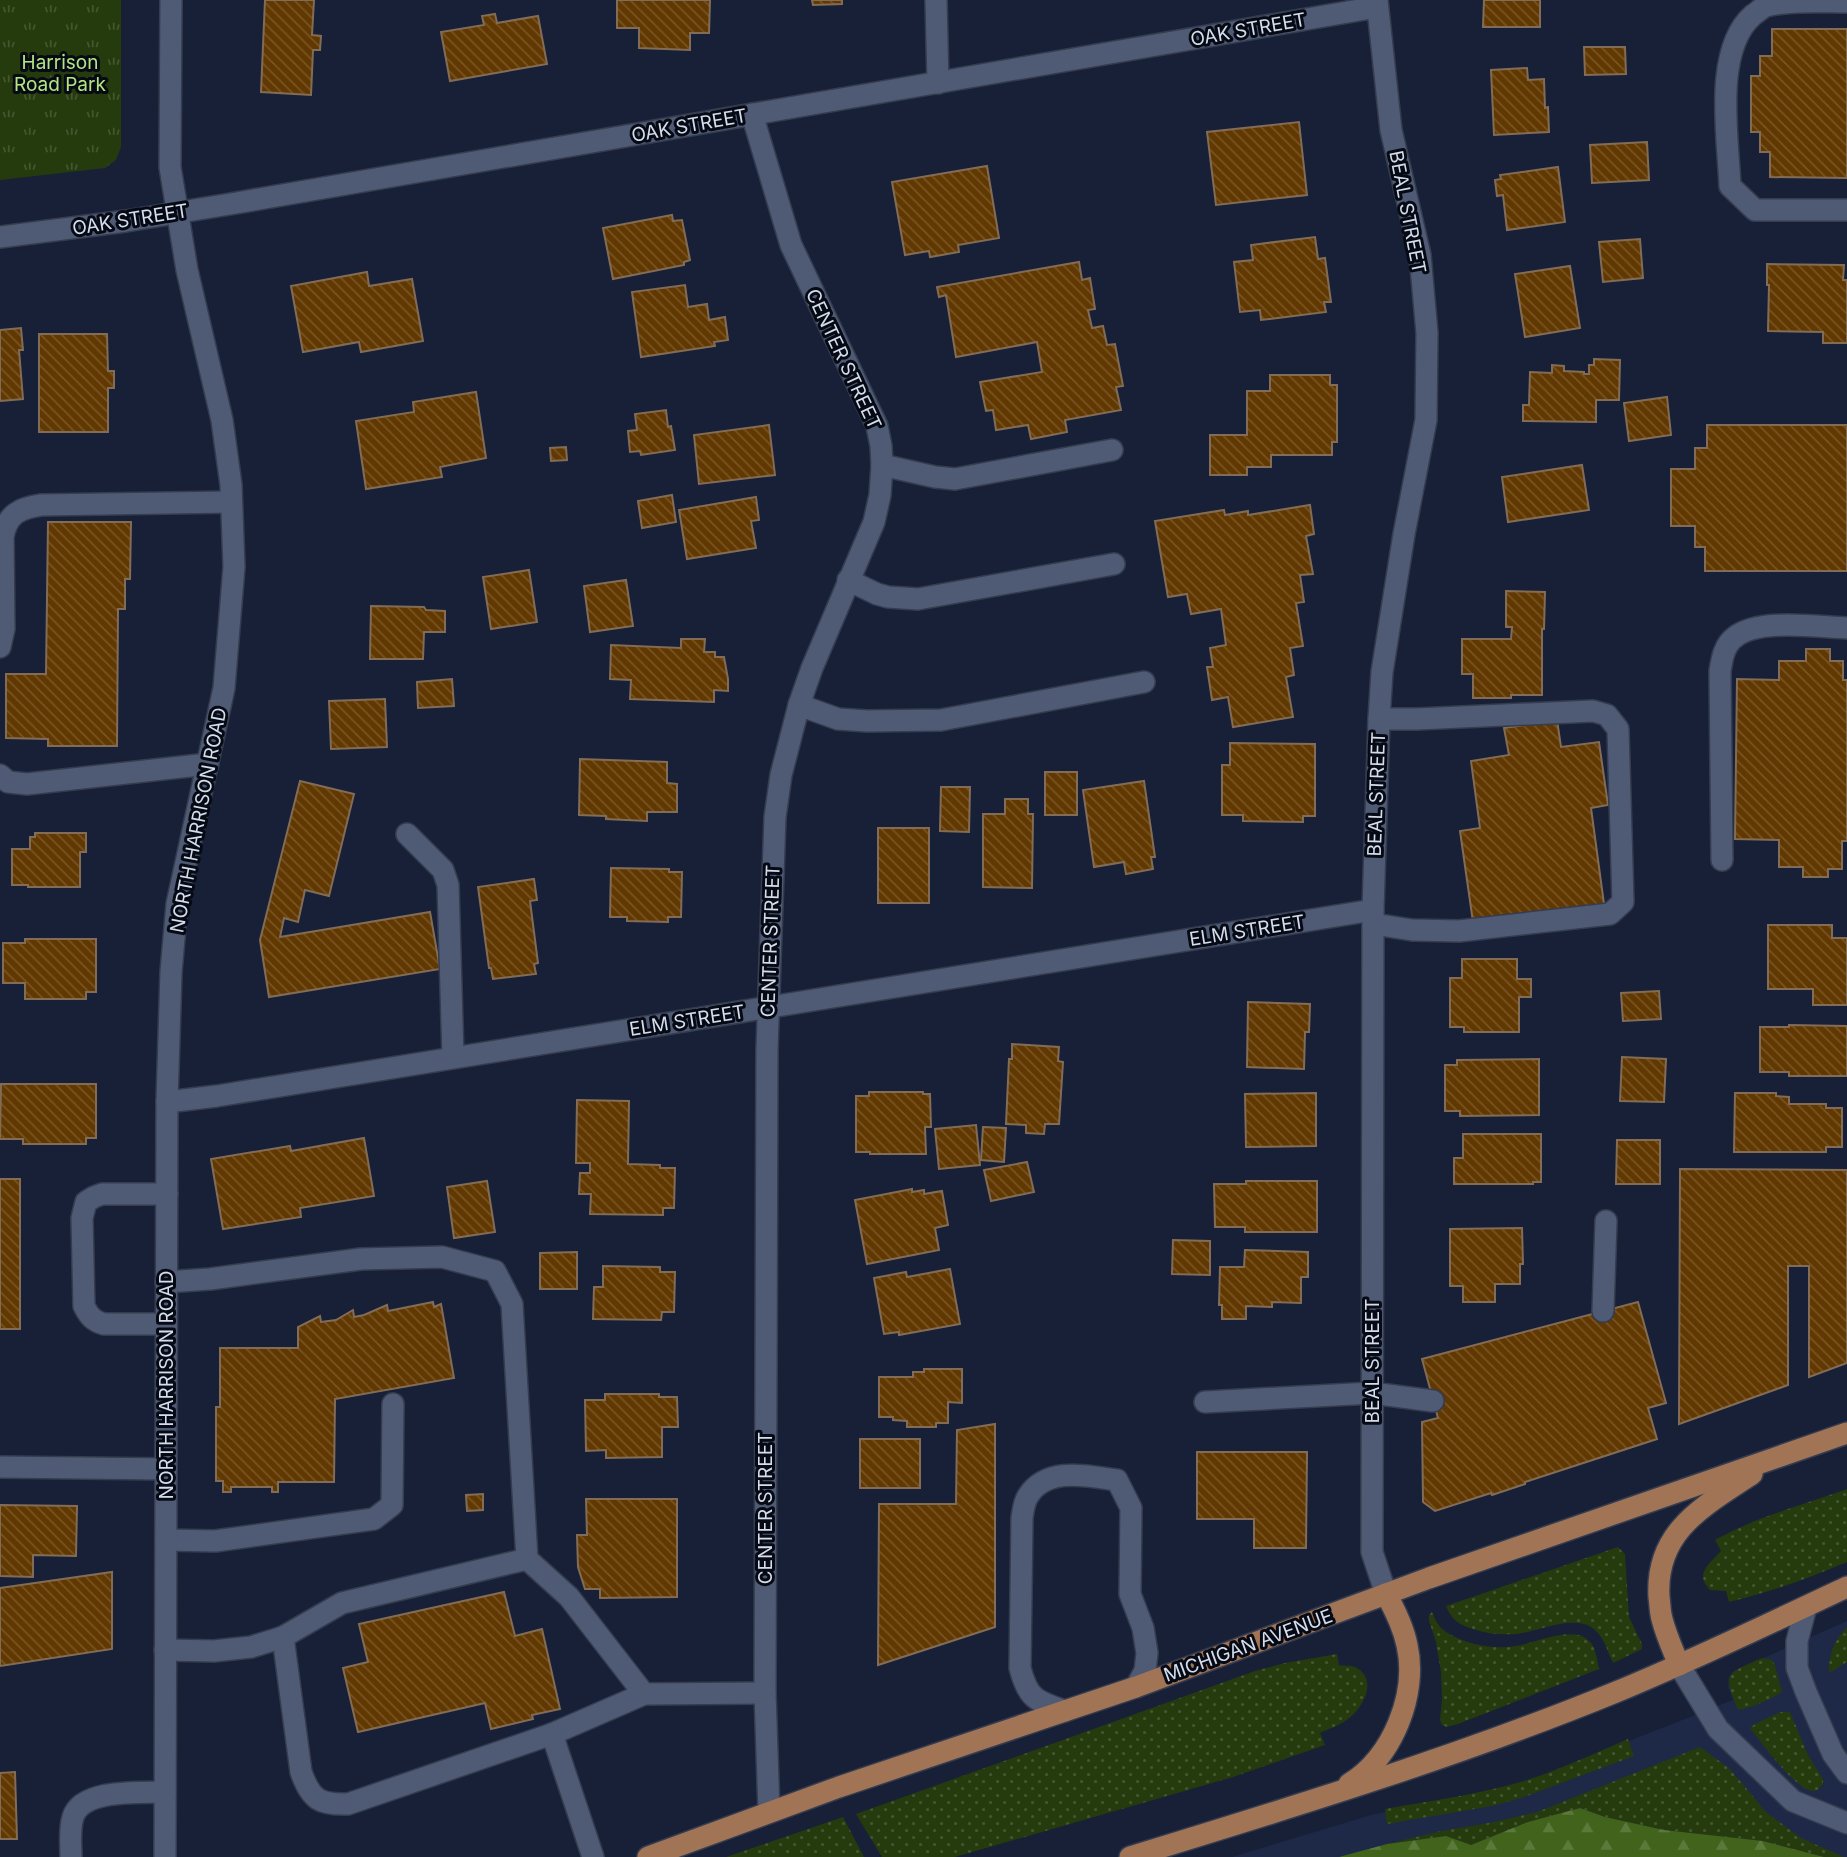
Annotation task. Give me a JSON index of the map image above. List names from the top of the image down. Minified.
{"streets":{"main road":["MICHIGAN AVENUE"],"street":["OAK STREET","BEAL STREET","CENTER STREET","NORTH HARRISON ROAD","ELM STREET"]},"crossings":[["OAK STREET","BEAL STREET"],["OAK STREET","CENTER STREET"],["OAK STREET","NORTH HARRISON ROAD"],["BEAL STREET","ELM STREET"],["BEAL STREET","MICHIGAN AVENUE"],["CENTER STREET","ELM STREET"],["CENTER STREET","MICHIGAN AVENUE"],["NORTH HARRISON ROAD","ELM STREET"]],"parks":["Harrison Road Park"]}
